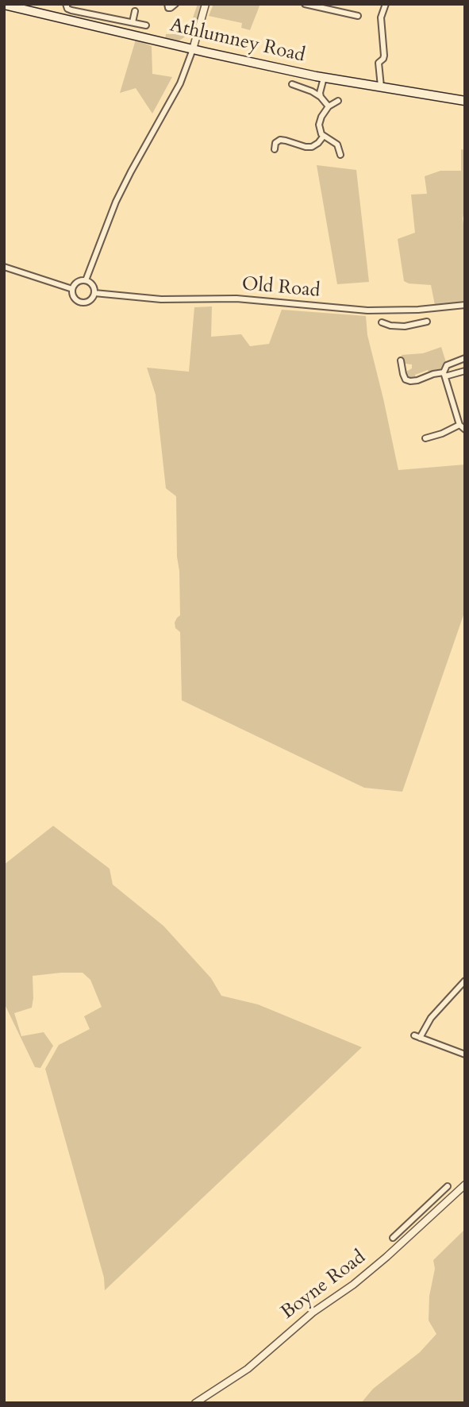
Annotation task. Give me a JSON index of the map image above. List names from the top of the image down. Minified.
{"streets":{"main road":["Athlumney Road"],"street":["Old Road","Boyne Road"]}}
